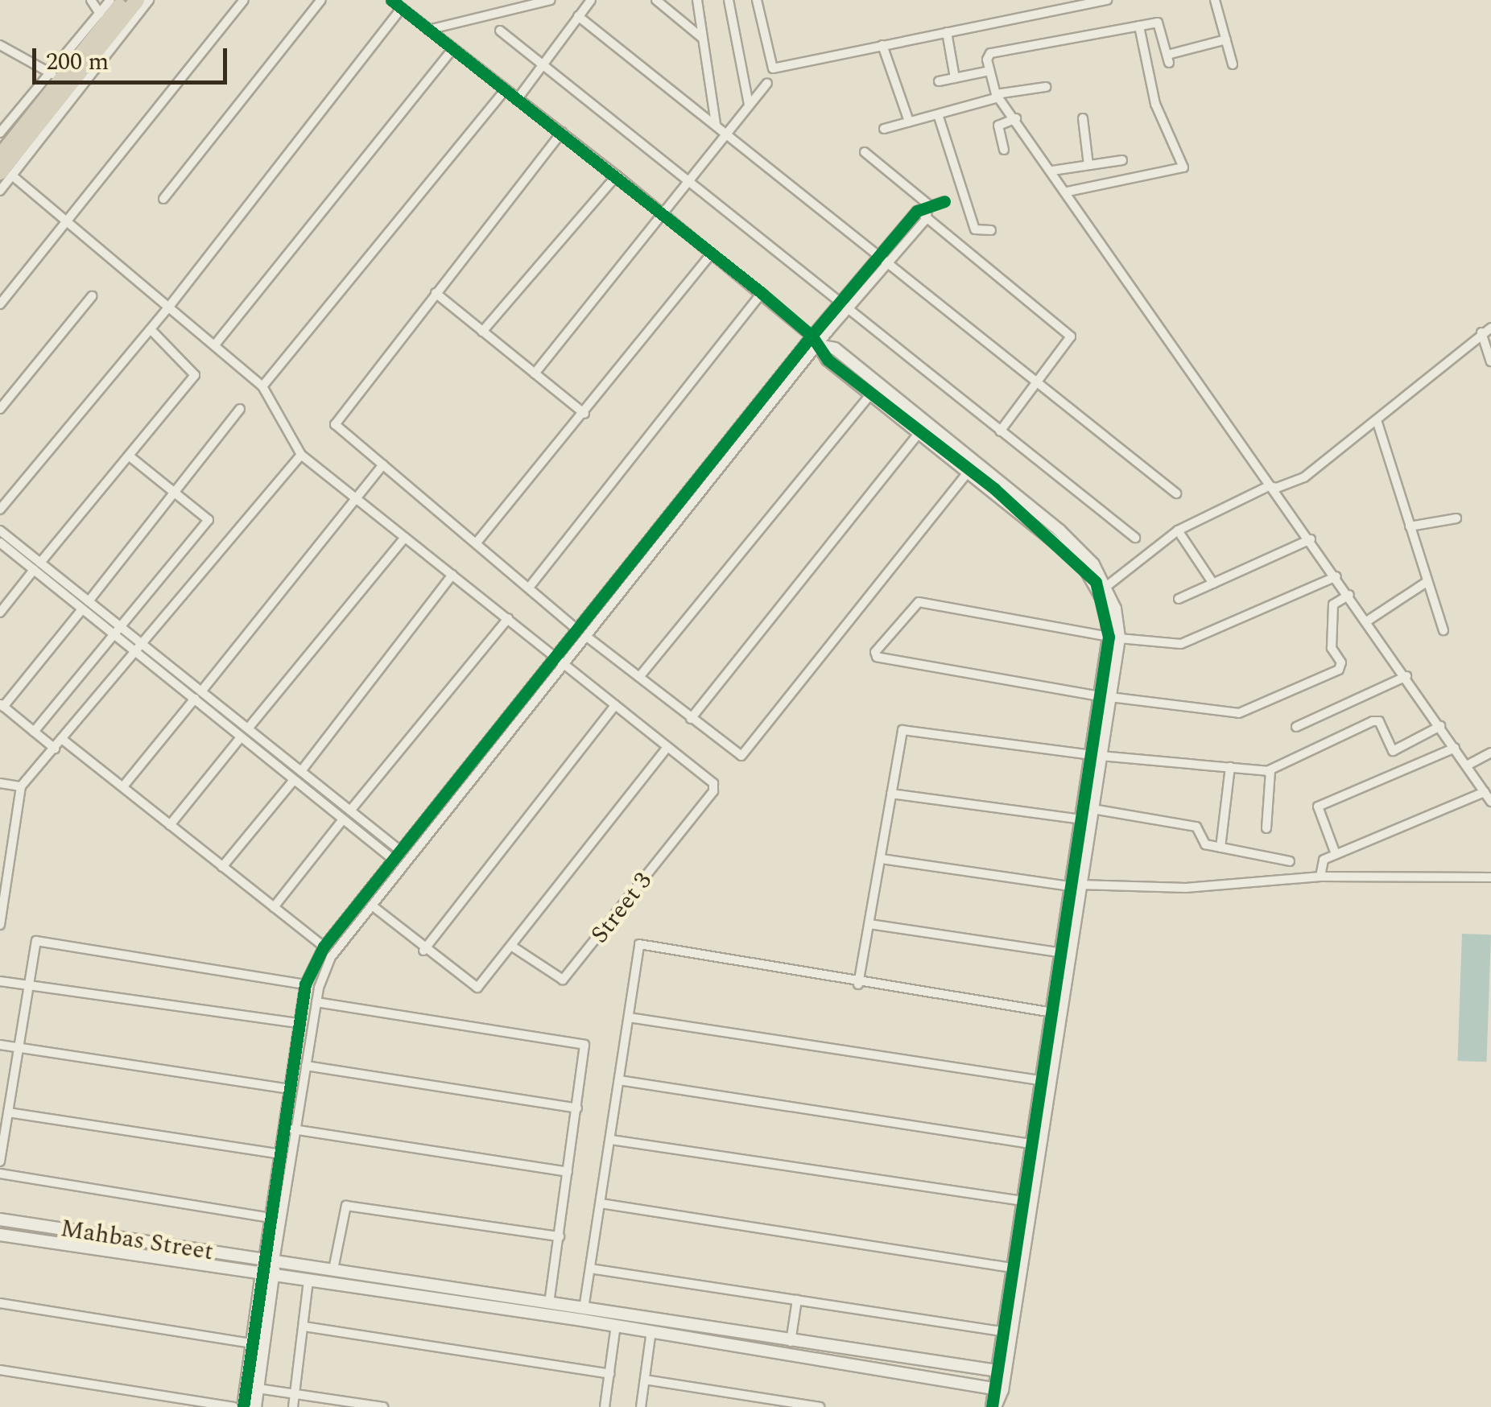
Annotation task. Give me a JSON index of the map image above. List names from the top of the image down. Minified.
{"streets":{"street":["Mahbas Street"]},"scale_bar":"200 m"}
